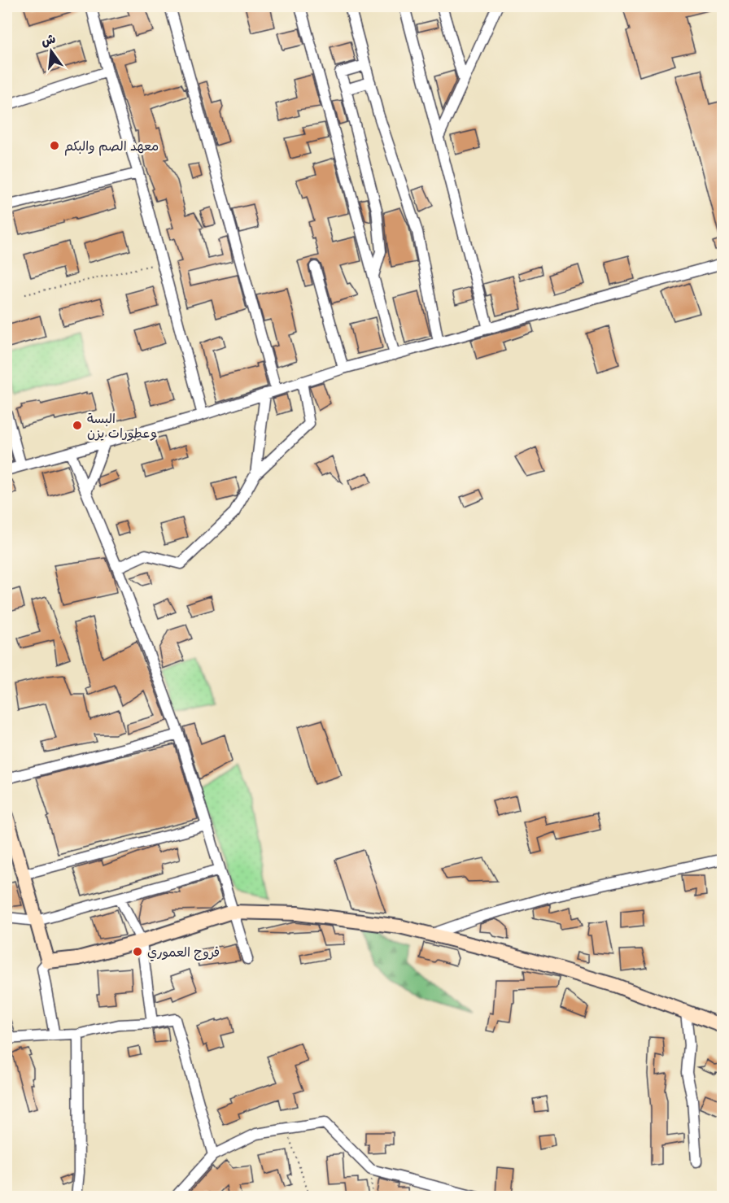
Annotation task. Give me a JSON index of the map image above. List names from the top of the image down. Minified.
{"places":["معهد الصم والبكم","البسة وعطورات يزن","فروج العموري"],"north":"top"}
